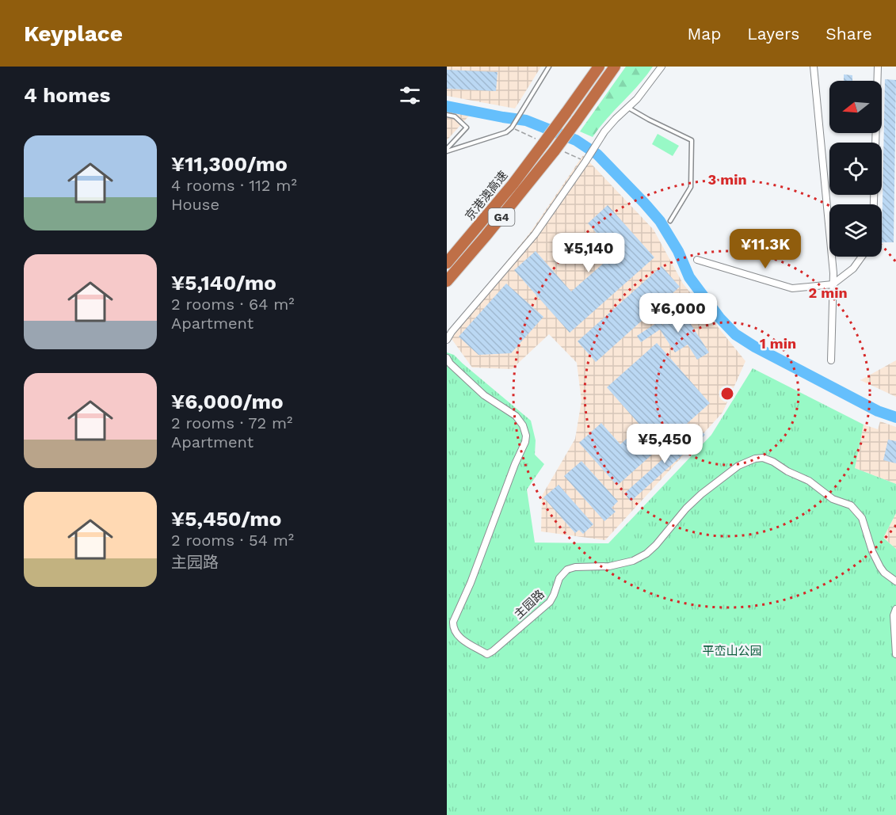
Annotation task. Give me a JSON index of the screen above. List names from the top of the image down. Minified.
{"streets":{"highway":["京港澳高速","G4"],"street":["主园路"]},"parks":["平峦山公园"],"north":"left","page":{"header":"Keyplace","nav":["Map","Layers","Share"],"heading":"4 homes","list":[{"name":"¥11,300/mo","note":"4 rooms · 112 m² · House"},{"name":"¥5,140/mo","note":"2 rooms · 64 m² · Apartment"},{"name":"¥6,000/mo","note":"2 rooms · 72 m² · Apartment"},{"name":"¥5,450/mo","note":"2 rooms · 54 m² · 主园路"}],"price":["¥11.3K","¥5,140","¥6,000","¥5,450"]},"rings":["3 min","2 min","1 min"]}
